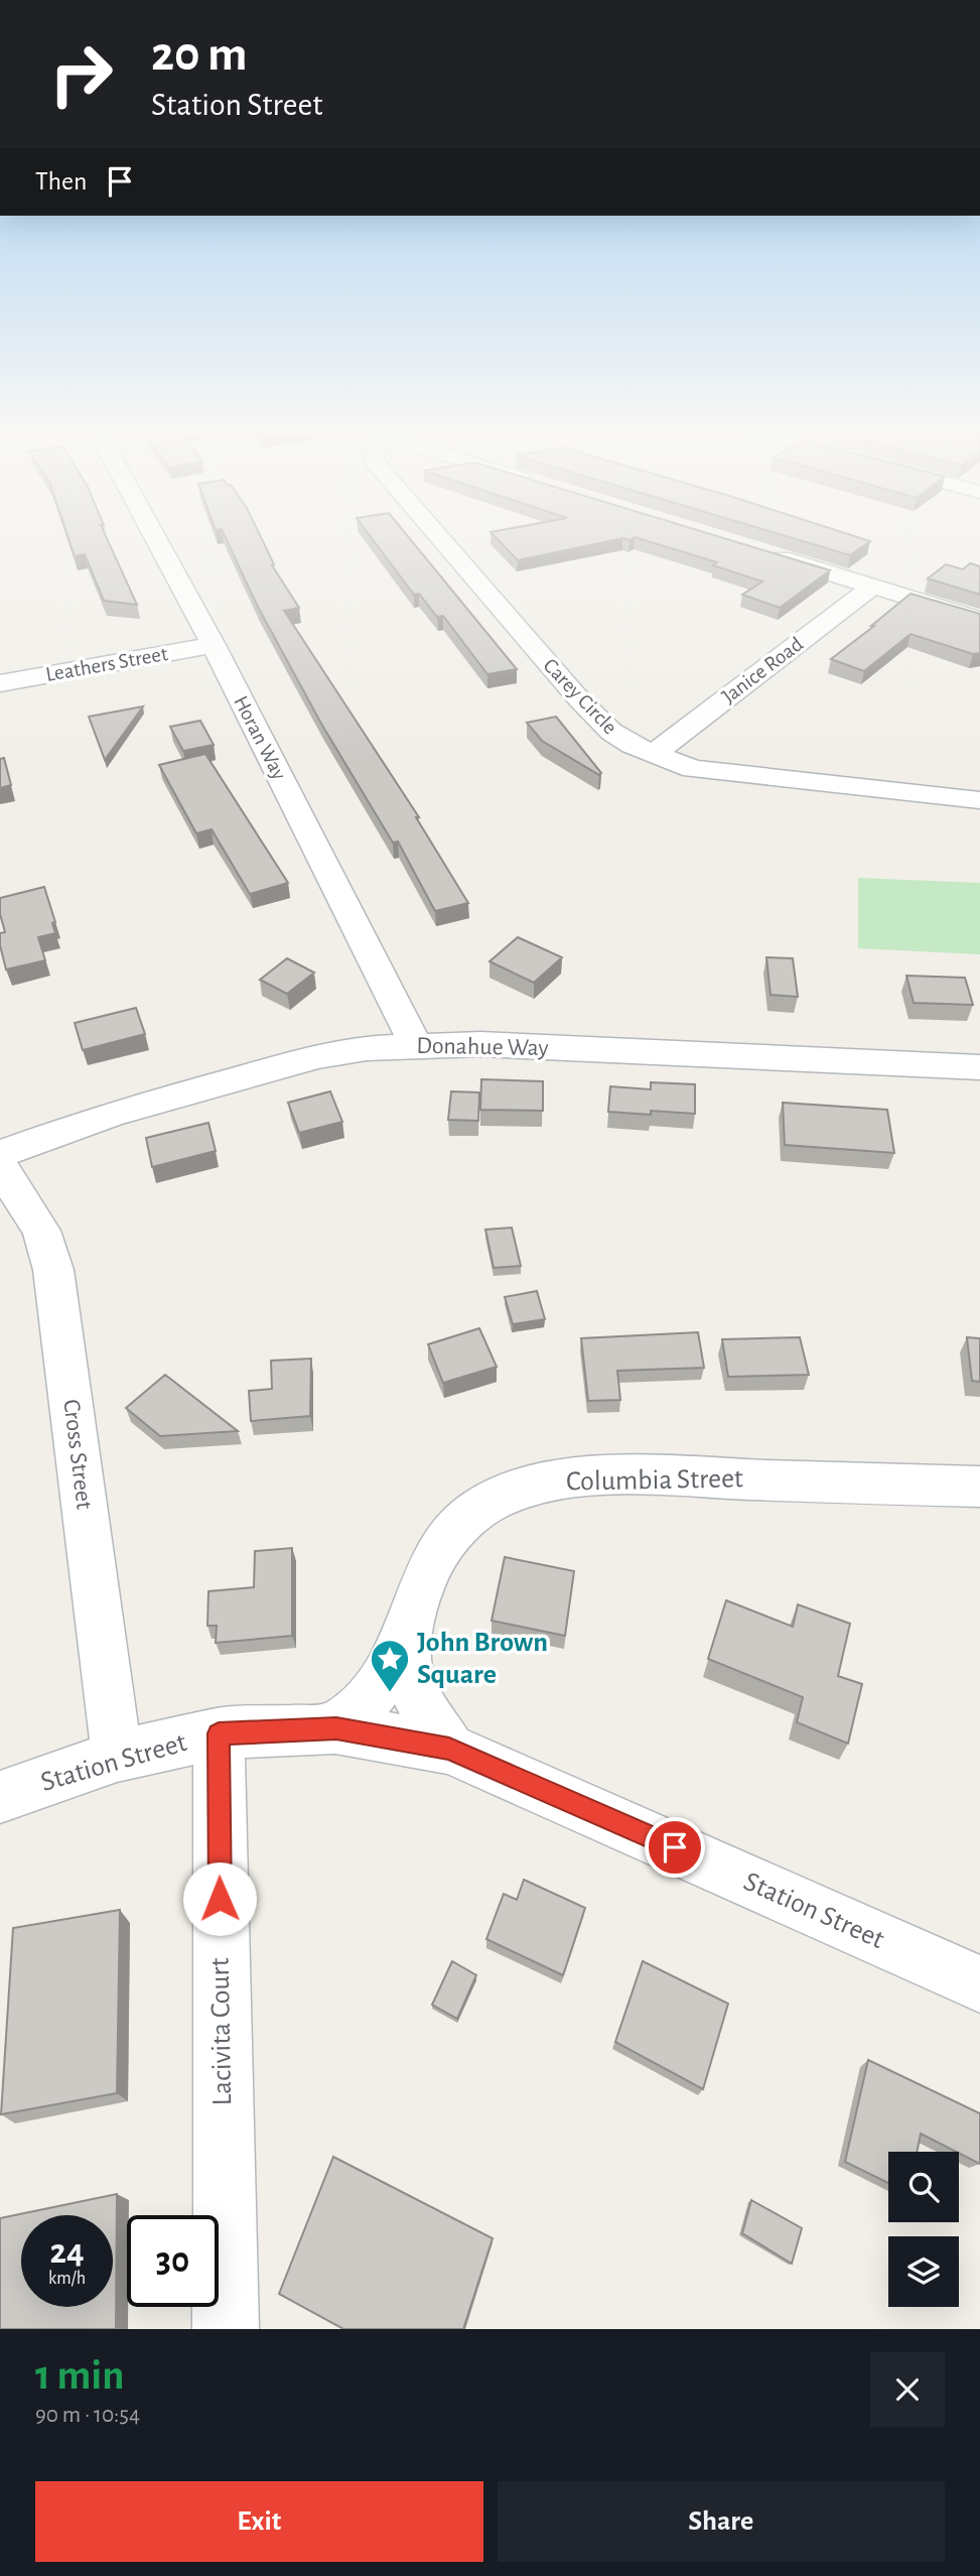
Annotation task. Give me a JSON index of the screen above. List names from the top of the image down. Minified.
{"streets":{"street":["Leathers Street","Janice Road","Carey Circle","Horan Way","Donahue Way","Cross Street","Columbia Street","Station Street","Lacivita Court"]},"crossings":[["Leathers Street","Horan Way"],["Janice Road","Carey Circle"],["Horan Way","Donahue Way"],["Cross Street","Station Street"],["Columbia Street","Station Street"],["Station Street","Lacivita Court"]],"places":{"place":["John Brown Square"]},"page":{"turn":["20 m","Station Street"],"then":"Then","speed":"24 km/h","limit":"30","heading":["1 min","90 m · 10:54"],"buttons":["Exit","Share"]}}
